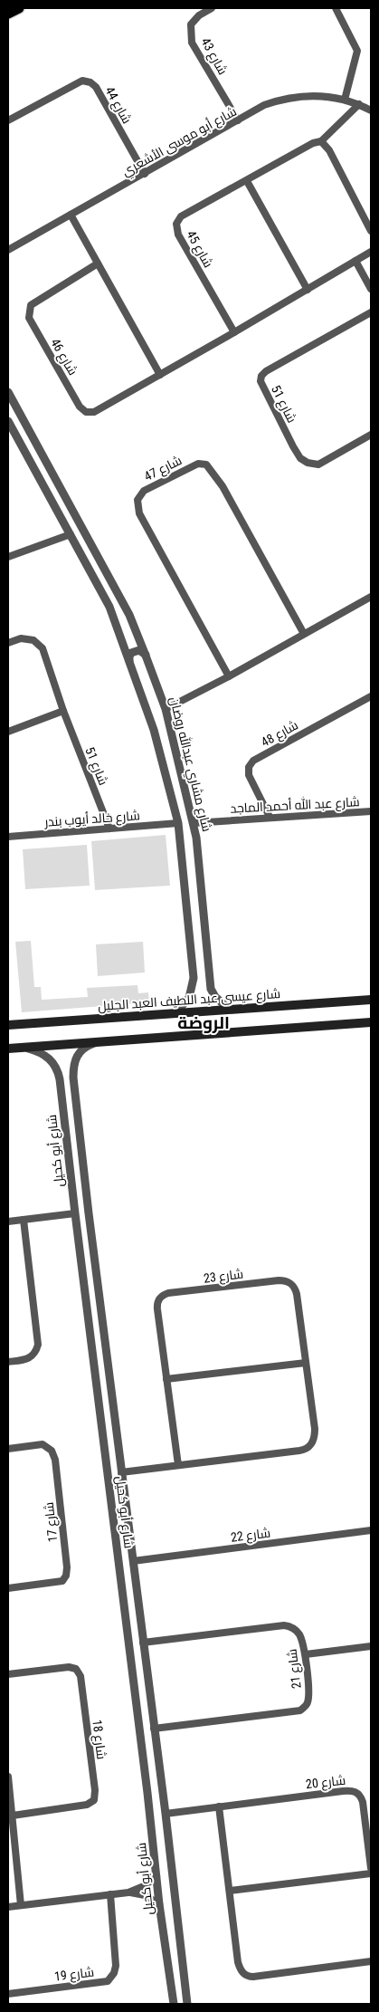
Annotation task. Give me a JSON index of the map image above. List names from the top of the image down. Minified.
{"streets":{"main road":["شارع عيسى عبد اللطيف العبد الجليل"],"street":["شارع 43","شارع 44","شارع أبو موسى الأشعري","شارع 45","شارع 46","شارع 51","شارع 47","شارع 48","شارع مشاري عبدالله روضان","شارع عبد الله أحمد الماجد","شارع خالد أيوب بندر","شارع أبو كحيل","شارع 23","شارع 17","شارع 22","شارع 21","شارع 18","شارع 20","شارع 19"]},"crossings":[["شارع 43","شارع أبو موسى الأشعري"],["شارع 44","شارع أبو موسى الأشعري"],["شارع أبو موسى الأشعري","شارع 45"],["شارع 45","شارع 46"],["شارع 51","شارع خالد أيوب بندر"],["شارع 48","شارع عبد الله أحمد الماجد"],["شارع مشاري عبدالله روضان","شارع عبد الله أحمد الماجد"],["شارع مشاري عبدالله روضان","شارع خالد أيوب بندر"],["شارع مشاري عبدالله روضان","شارع عيسى عبد اللطيف العبد الجليل"],["شارع أبو كحيل","شارع 23"],["شارع أبو كحيل","شارع 22"],["شارع أبو كحيل","شارع 21"],["شارع أبو كحيل","شارع 20"]],"districts":["الروضة"]}
